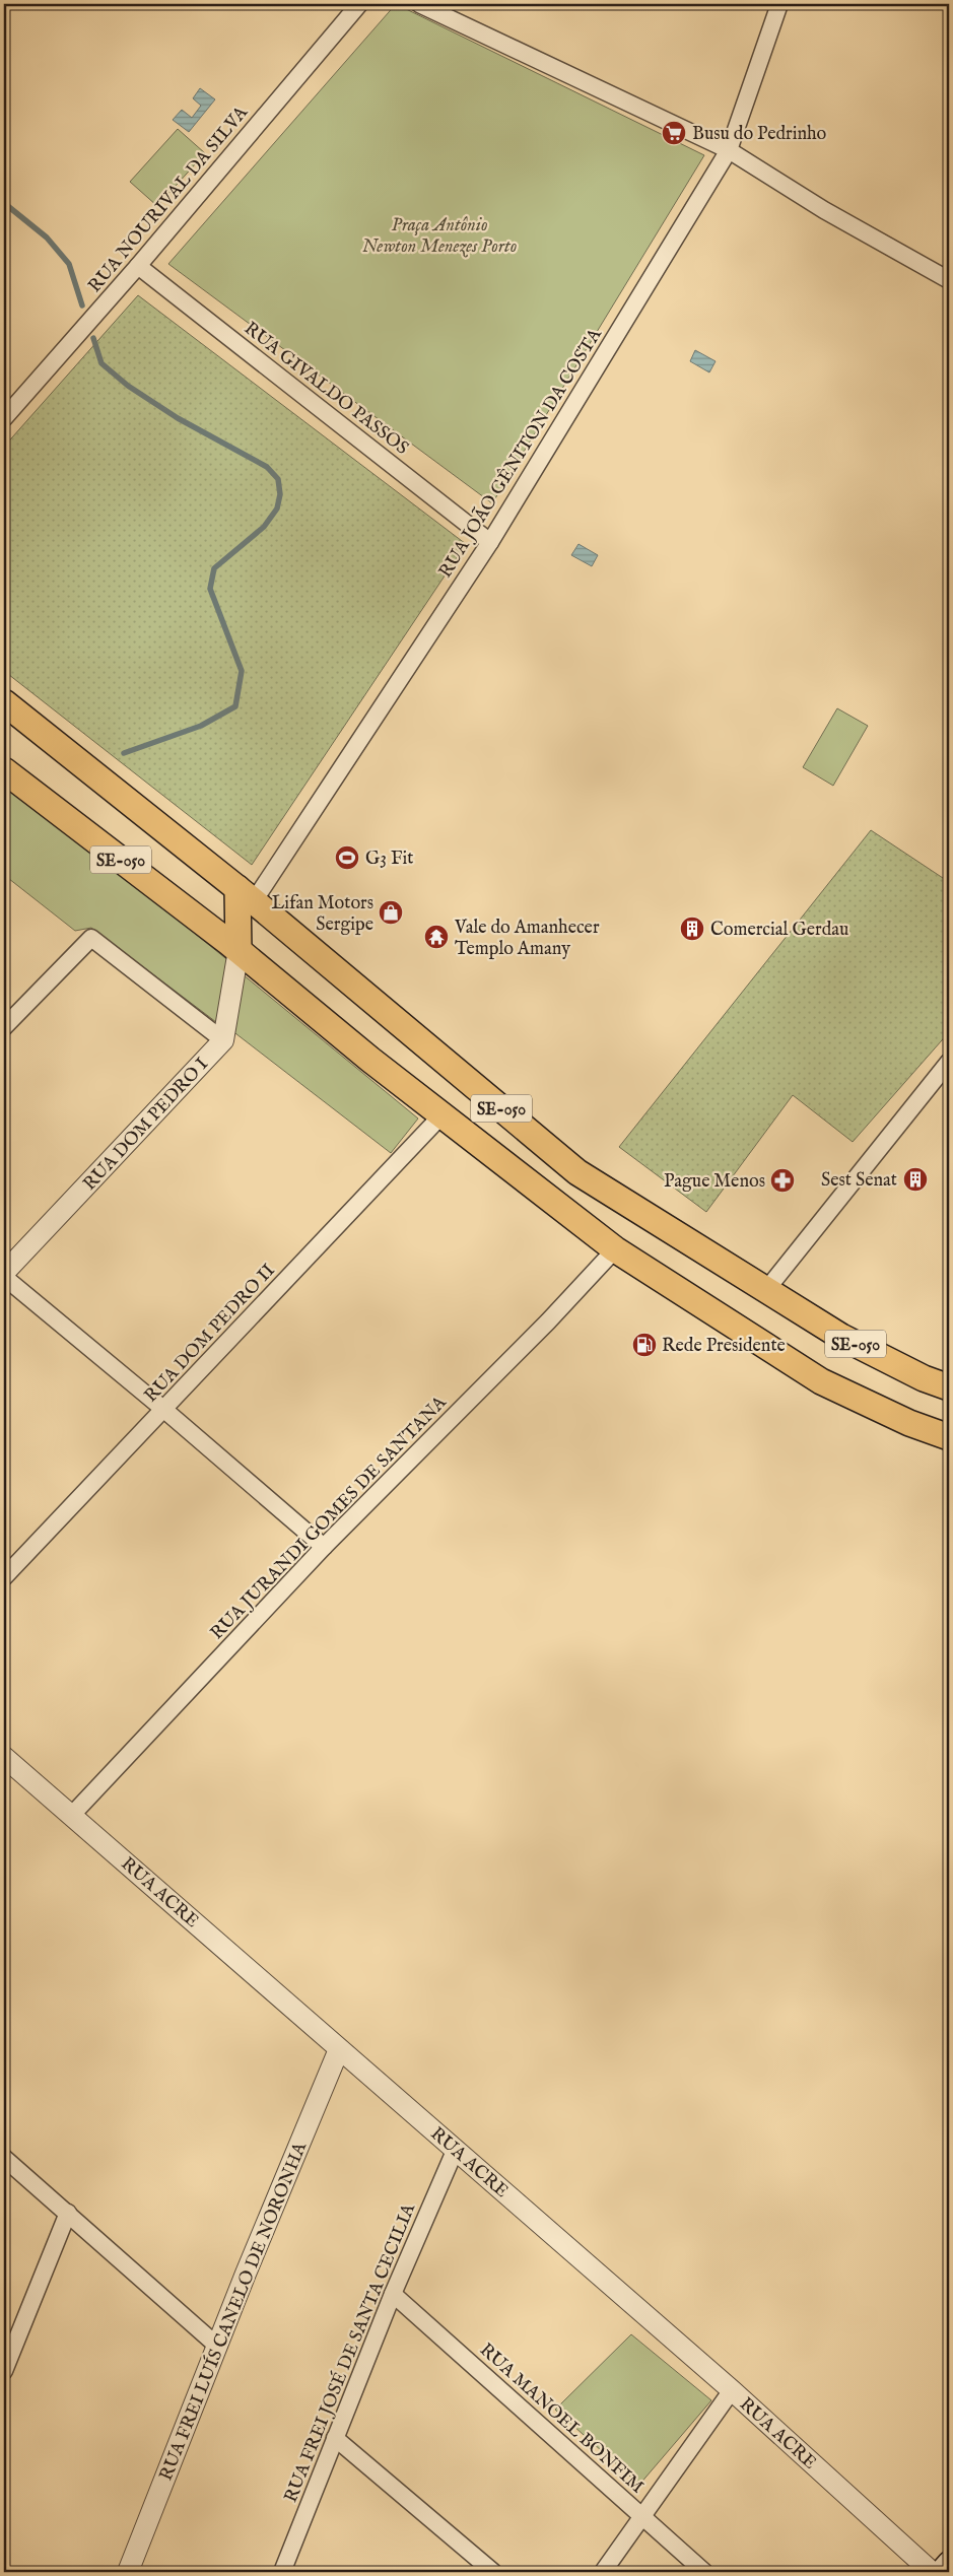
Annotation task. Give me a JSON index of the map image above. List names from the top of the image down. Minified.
{"streets":{"main road":["SE-050"],"street":["RUA NOURIVAL DA SILVA","RUA GIVALDO PASSOS","RUA JOÃO GÊNITON DA COSTA","RUA DOM PEDRO I","RUA DOM PEDRO II","RUA JURANDI GOMES DE SANTANA","RUA ACRE","RUA FREI LUÍS CANELO DE NORONHA","RUA FREI JOSÉ DE SANTA CECILIA","RUA MANOEL BONFIM"]},"crossings":[["RUA NOURIVAL DA SILVA","RUA GIVALDO PASSOS"],["RUA GIVALDO PASSOS","RUA JOÃO GÊNITON DA COSTA"],["RUA JOÃO GÊNITON DA COSTA","SE-050"],["SE-050","RUA DOM PEDRO II"],["SE-050","RUA JURANDI GOMES DE SANTANA"],["RUA JURANDI GOMES DE SANTANA","RUA ACRE"],["RUA ACRE","RUA FREI LUÍS CANELO DE NORONHA"],["RUA ACRE","RUA FREI JOSÉ DE SANTA CECILIA"],["RUA FREI JOSÉ DE SANTA CECILIA","RUA MANOEL BONFIM"]],"parks":["Praça Antônio Newton Menezes Porto"],"places":{"supermarket":["Busu do Pedrinho"],"sports":["G3 Fit"],"shop":["Lifan Motors Sergipe"],"building":["Comercial Gerdau","Sest Senat"],"temple":["Vale do Amanhecer Templo Amany"],"pharmacy":["Pague Menos"],"fuel station":["Rede Presidente"]}}
